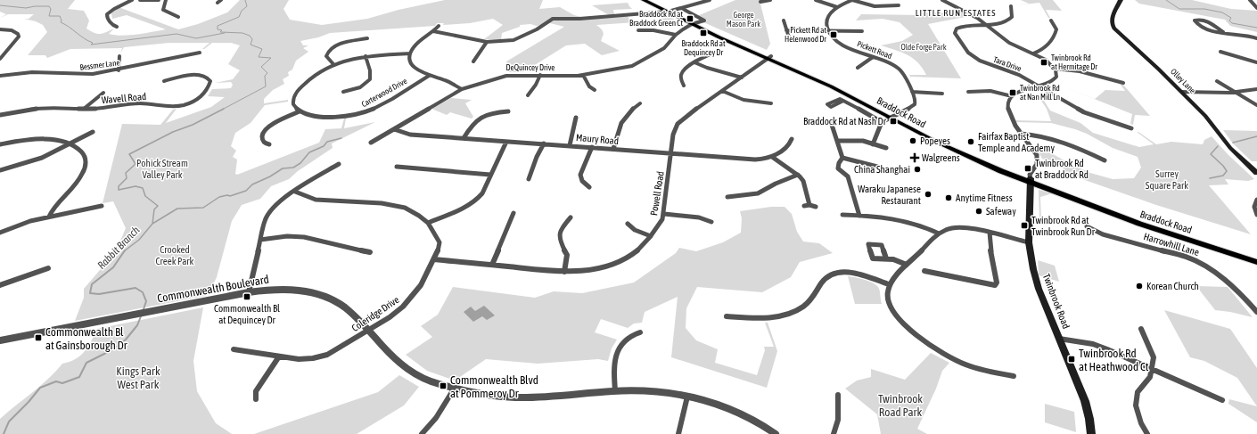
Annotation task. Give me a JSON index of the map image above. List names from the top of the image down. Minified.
{"streets":{"main road":["Olley Lane","Braddock Road","Twinbrook Road"],"street":["Pickett Road","Tara Drive","Bessmer Lane","DeQuincey Drive","Carterwood Drive","Wavell Road","Maury Road","Powell Road","Harrowhill Lane","Commonwealth Boulevard","Coleridge Drive"]},"crossings":[["Pickett Road","Braddock Road"],["DeQuincey Drive","Braddock Road"],["DeQuincey Drive","Maury Road"],["Braddock Road","Powell Road"],["Braddock Road","Twinbrook Road"],["Maury Road","Powell Road"],["Powell Road","Coleridge Drive"],["Commonwealth Boulevard","Coleridge Drive"]],"districts":["LITTLE RUN ESTATES"],"water":["Rabbit Branch"],"parks":["George Mason Park","Olde Forge Park","Pohick Stream Valley Park","Surrey Square Park","Crooked Creek Park","Kings Park West Park","Twinbrook Road Park"],"places":{"transit":["Braddock Rd at Braddock Green Ct","Braddock Rd at Dequincey Dr","Pickett Rd at Helenwood Dr","Twinbrook Rd at Hermitage Dr","Twinbrook Rd at Nan Mill Ln","Braddock Rd at Nash Dr","Twinbrook Rd at Braddock Rd","Twinbrook Rd at Twinbrook Run Dr","Commonwealth Bl at Dequincey Dr","Commonwealth Bl at Gainsborough Dr","Twinbrook Rd at Heathwood Ct","Commonwealth Blvd at Pommeroy Dr"],"other":["Popeyes","Fairfax Baptist Temple and Academy","China Shanghai","Waraku Japanese Restaurant","Anytime Fitness","Safeway","Korean Church"],"health":["Walgreens"]}}
